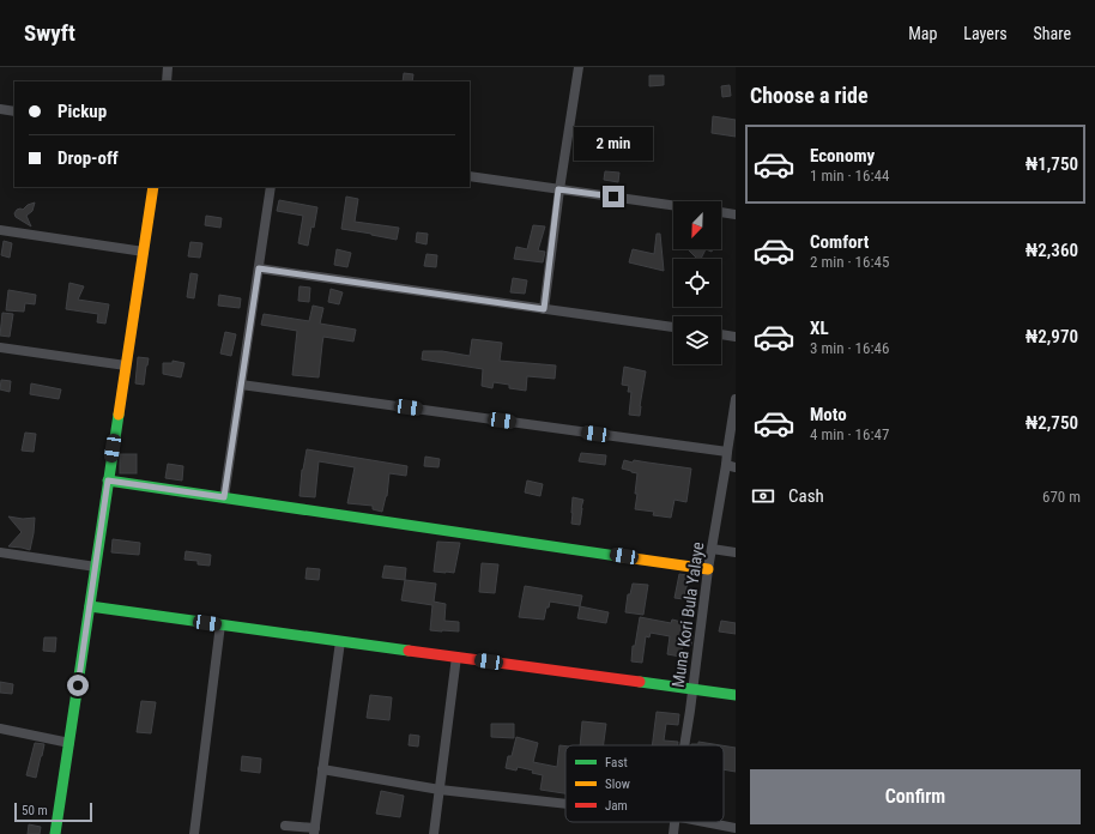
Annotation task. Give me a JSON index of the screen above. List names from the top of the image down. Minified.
{"streets":{"street":["Muna Kori Bula Yalaye"]},"legend":["Fast","Slow","Jam"],"scale_bar":"50 m","north":"bottom left","page":{"header":"Swyft","nav":["Map","Layers","Share"],"heading":"Choose a ride","banner":["Pickup","Drop-off"],"list":[{"name":"Economy","note":"1 min · 16:44","value":"₦1,750"},{"name":"Comfort","note":"2 min · 16:45","value":"₦2,360"},{"name":"XL","note":"3 min · 16:46","value":"₦2,970"},{"name":"Moto","note":"4 min · 16:47","value":"₦2,750"}],"bubble":"2 min","pay":["Cash","670 m"],"buttons":"Confirm","scale":"50 m"}}
